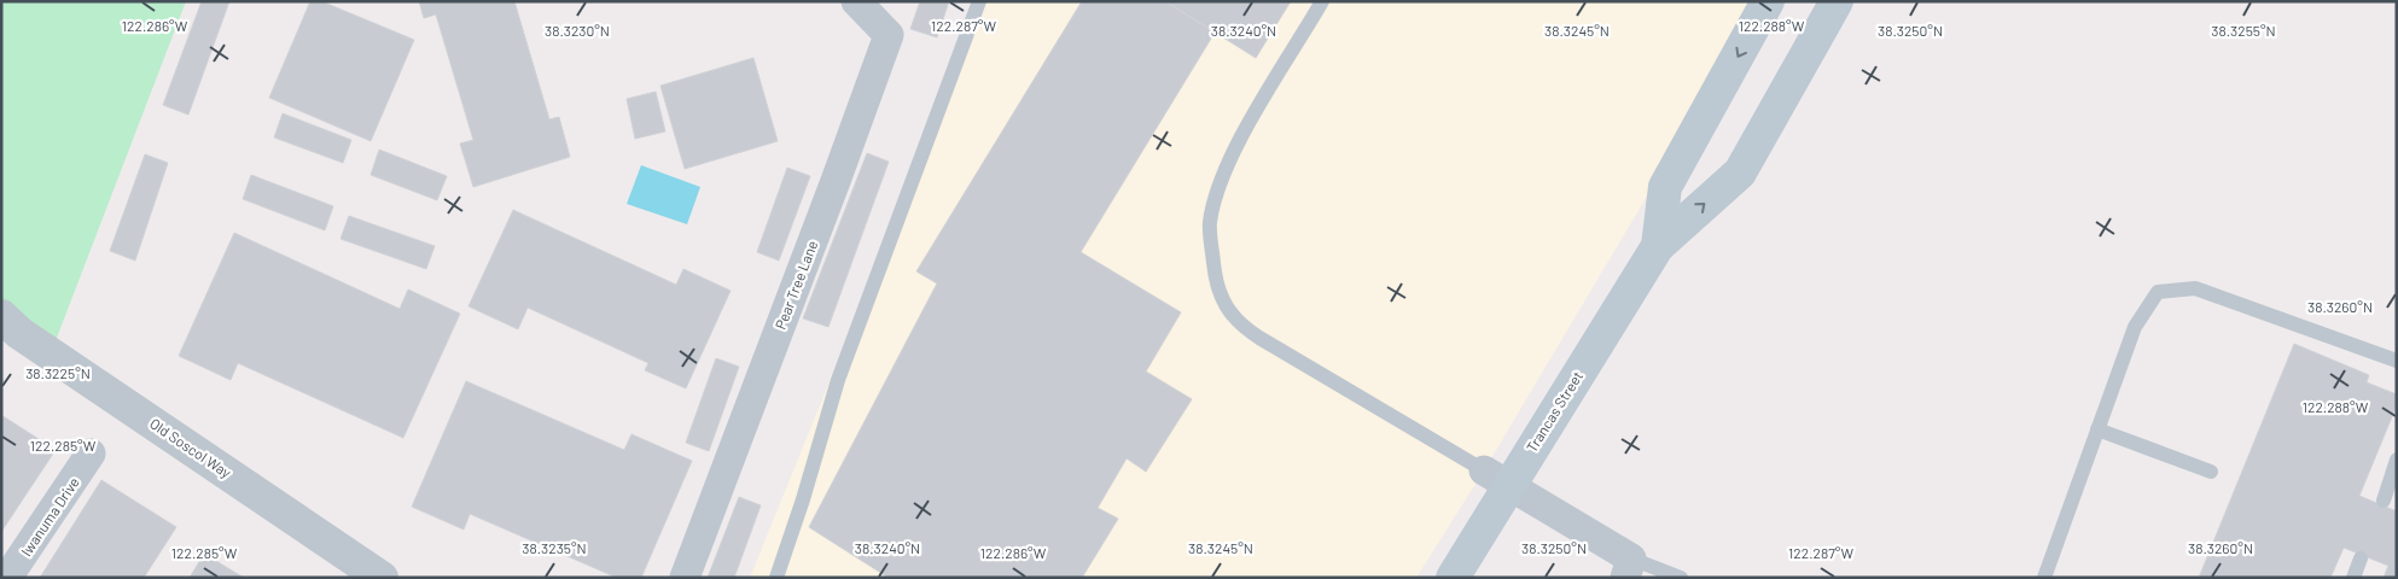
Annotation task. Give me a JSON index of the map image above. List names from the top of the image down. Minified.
{"streets":{"main road":["Trancas Street"],"street":["Pear Tree Lane","Old Soscol Way","Iwanuma Drive"]},"coordinates":["122.286°W","122.288°W","122.287°W","38.3240°N","38.3250°N","38.3230°N","38.3245°N","38.3255°N","38.3260°N","38.3225°N","122.285°W","38.3235°N"]}
